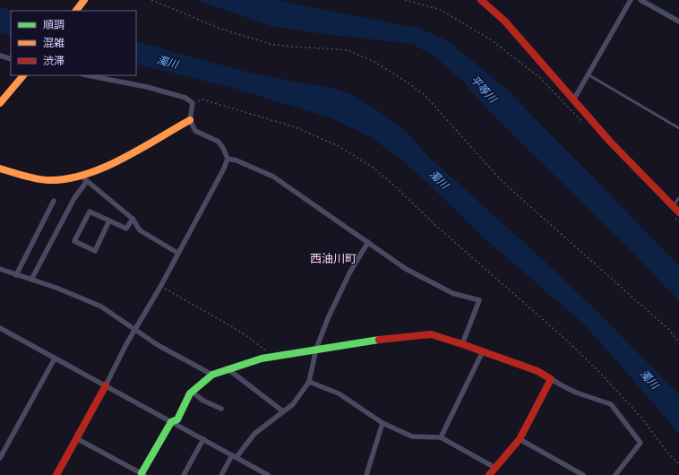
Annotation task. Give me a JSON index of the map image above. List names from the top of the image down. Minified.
{"districts":["西油川町"],"water":["濁川","平等川"],"legend":["順調","混雑","渋滞"]}
